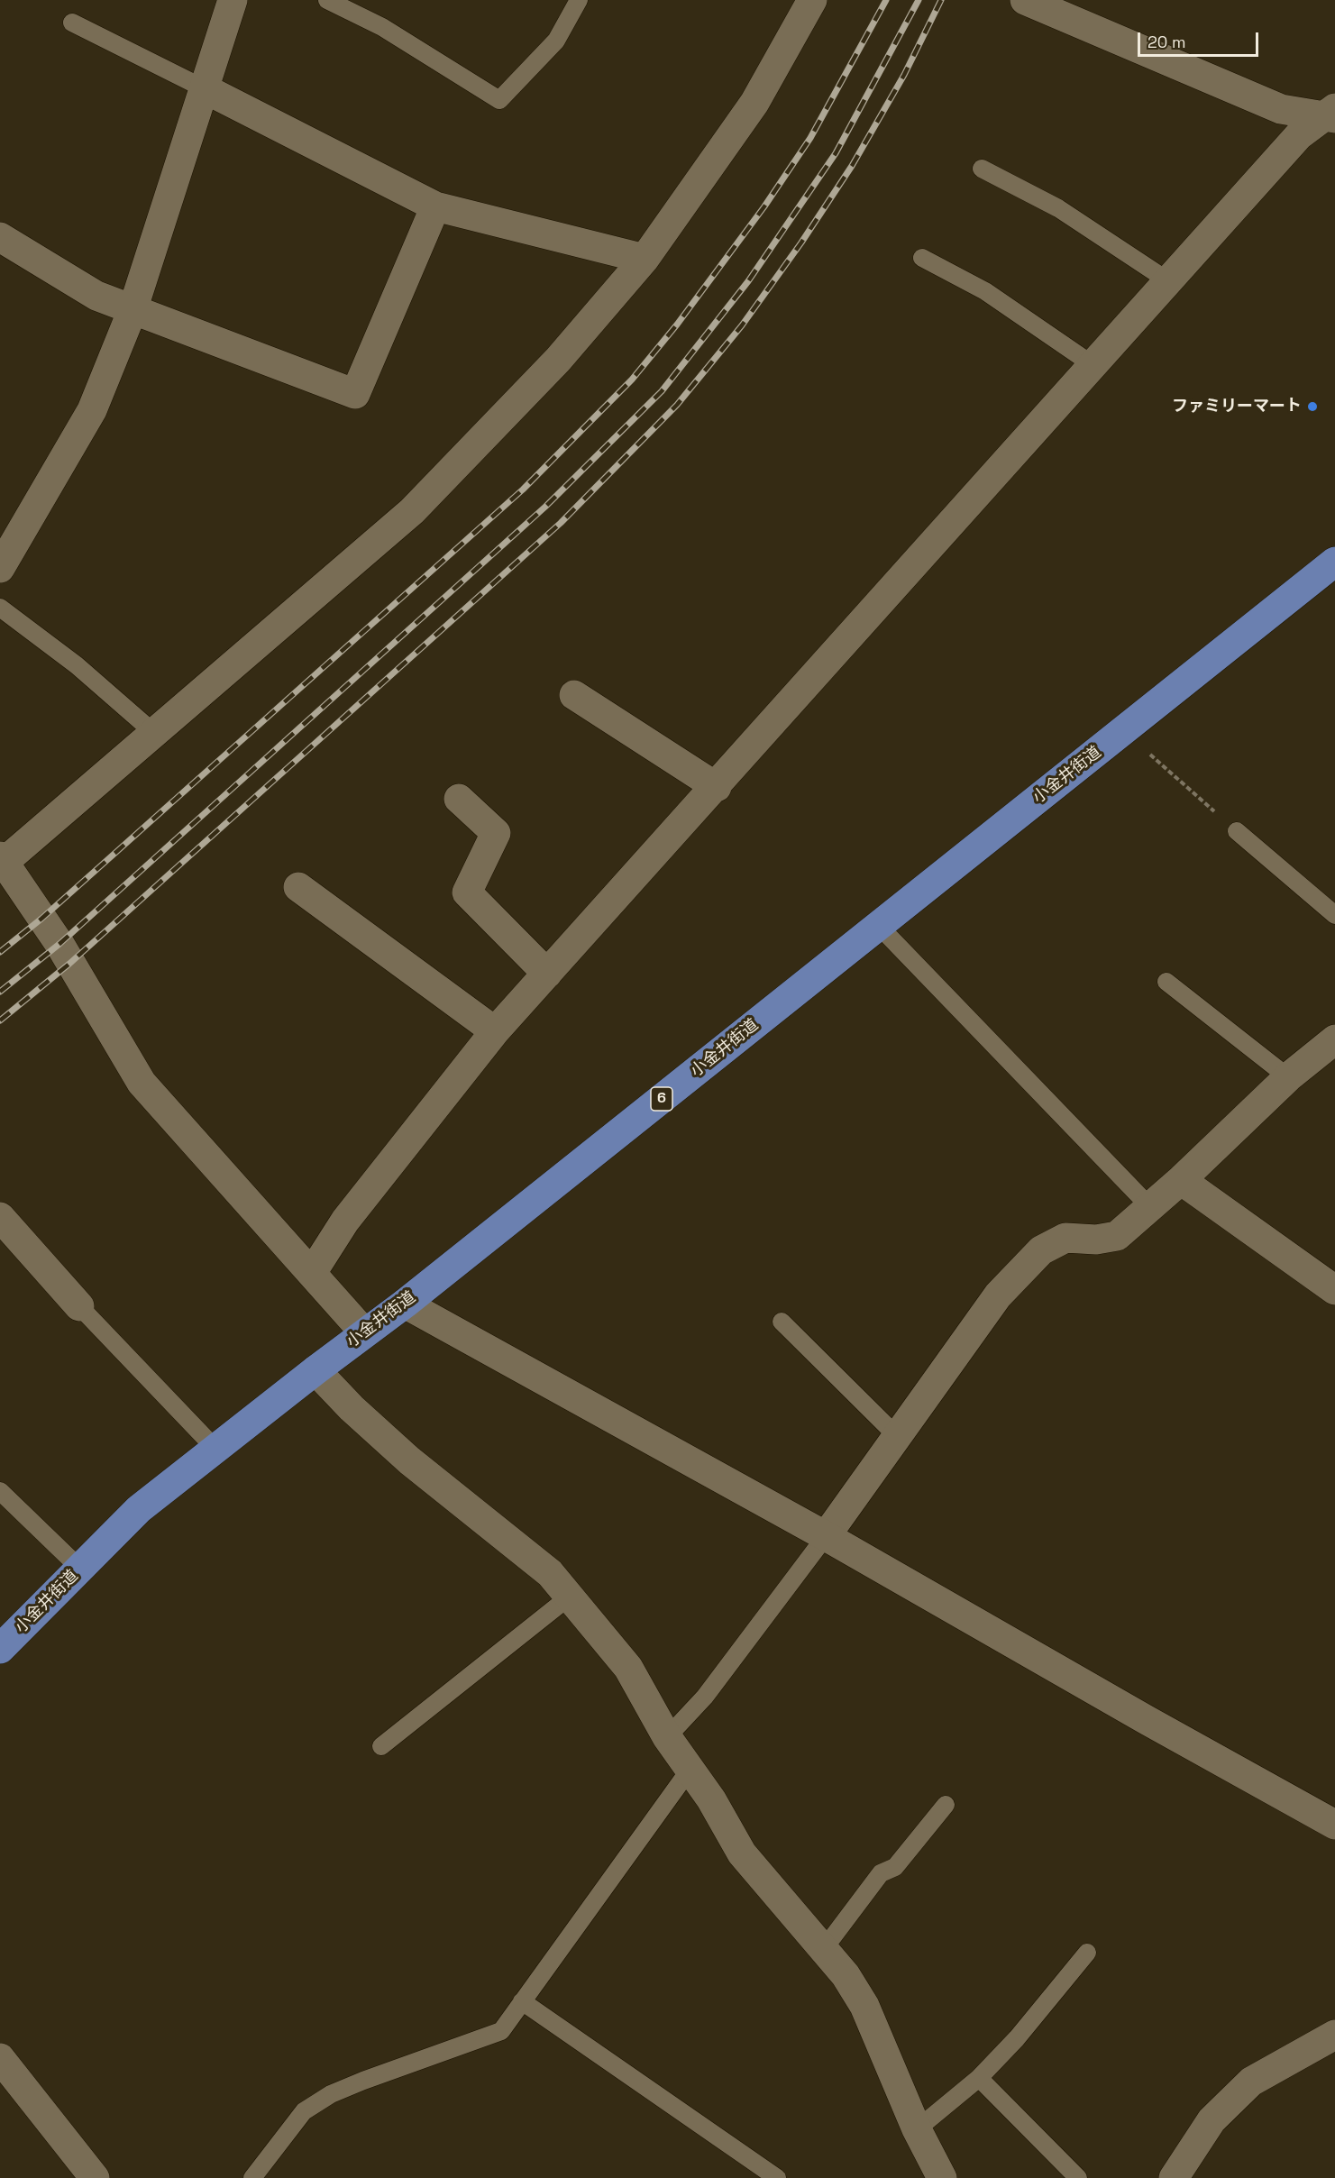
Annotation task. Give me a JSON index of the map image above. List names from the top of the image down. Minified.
{"streets":{"main road":["小金井街道","6"]},"places":["ファミリーマート"],"scale_bar":"20 m"}
